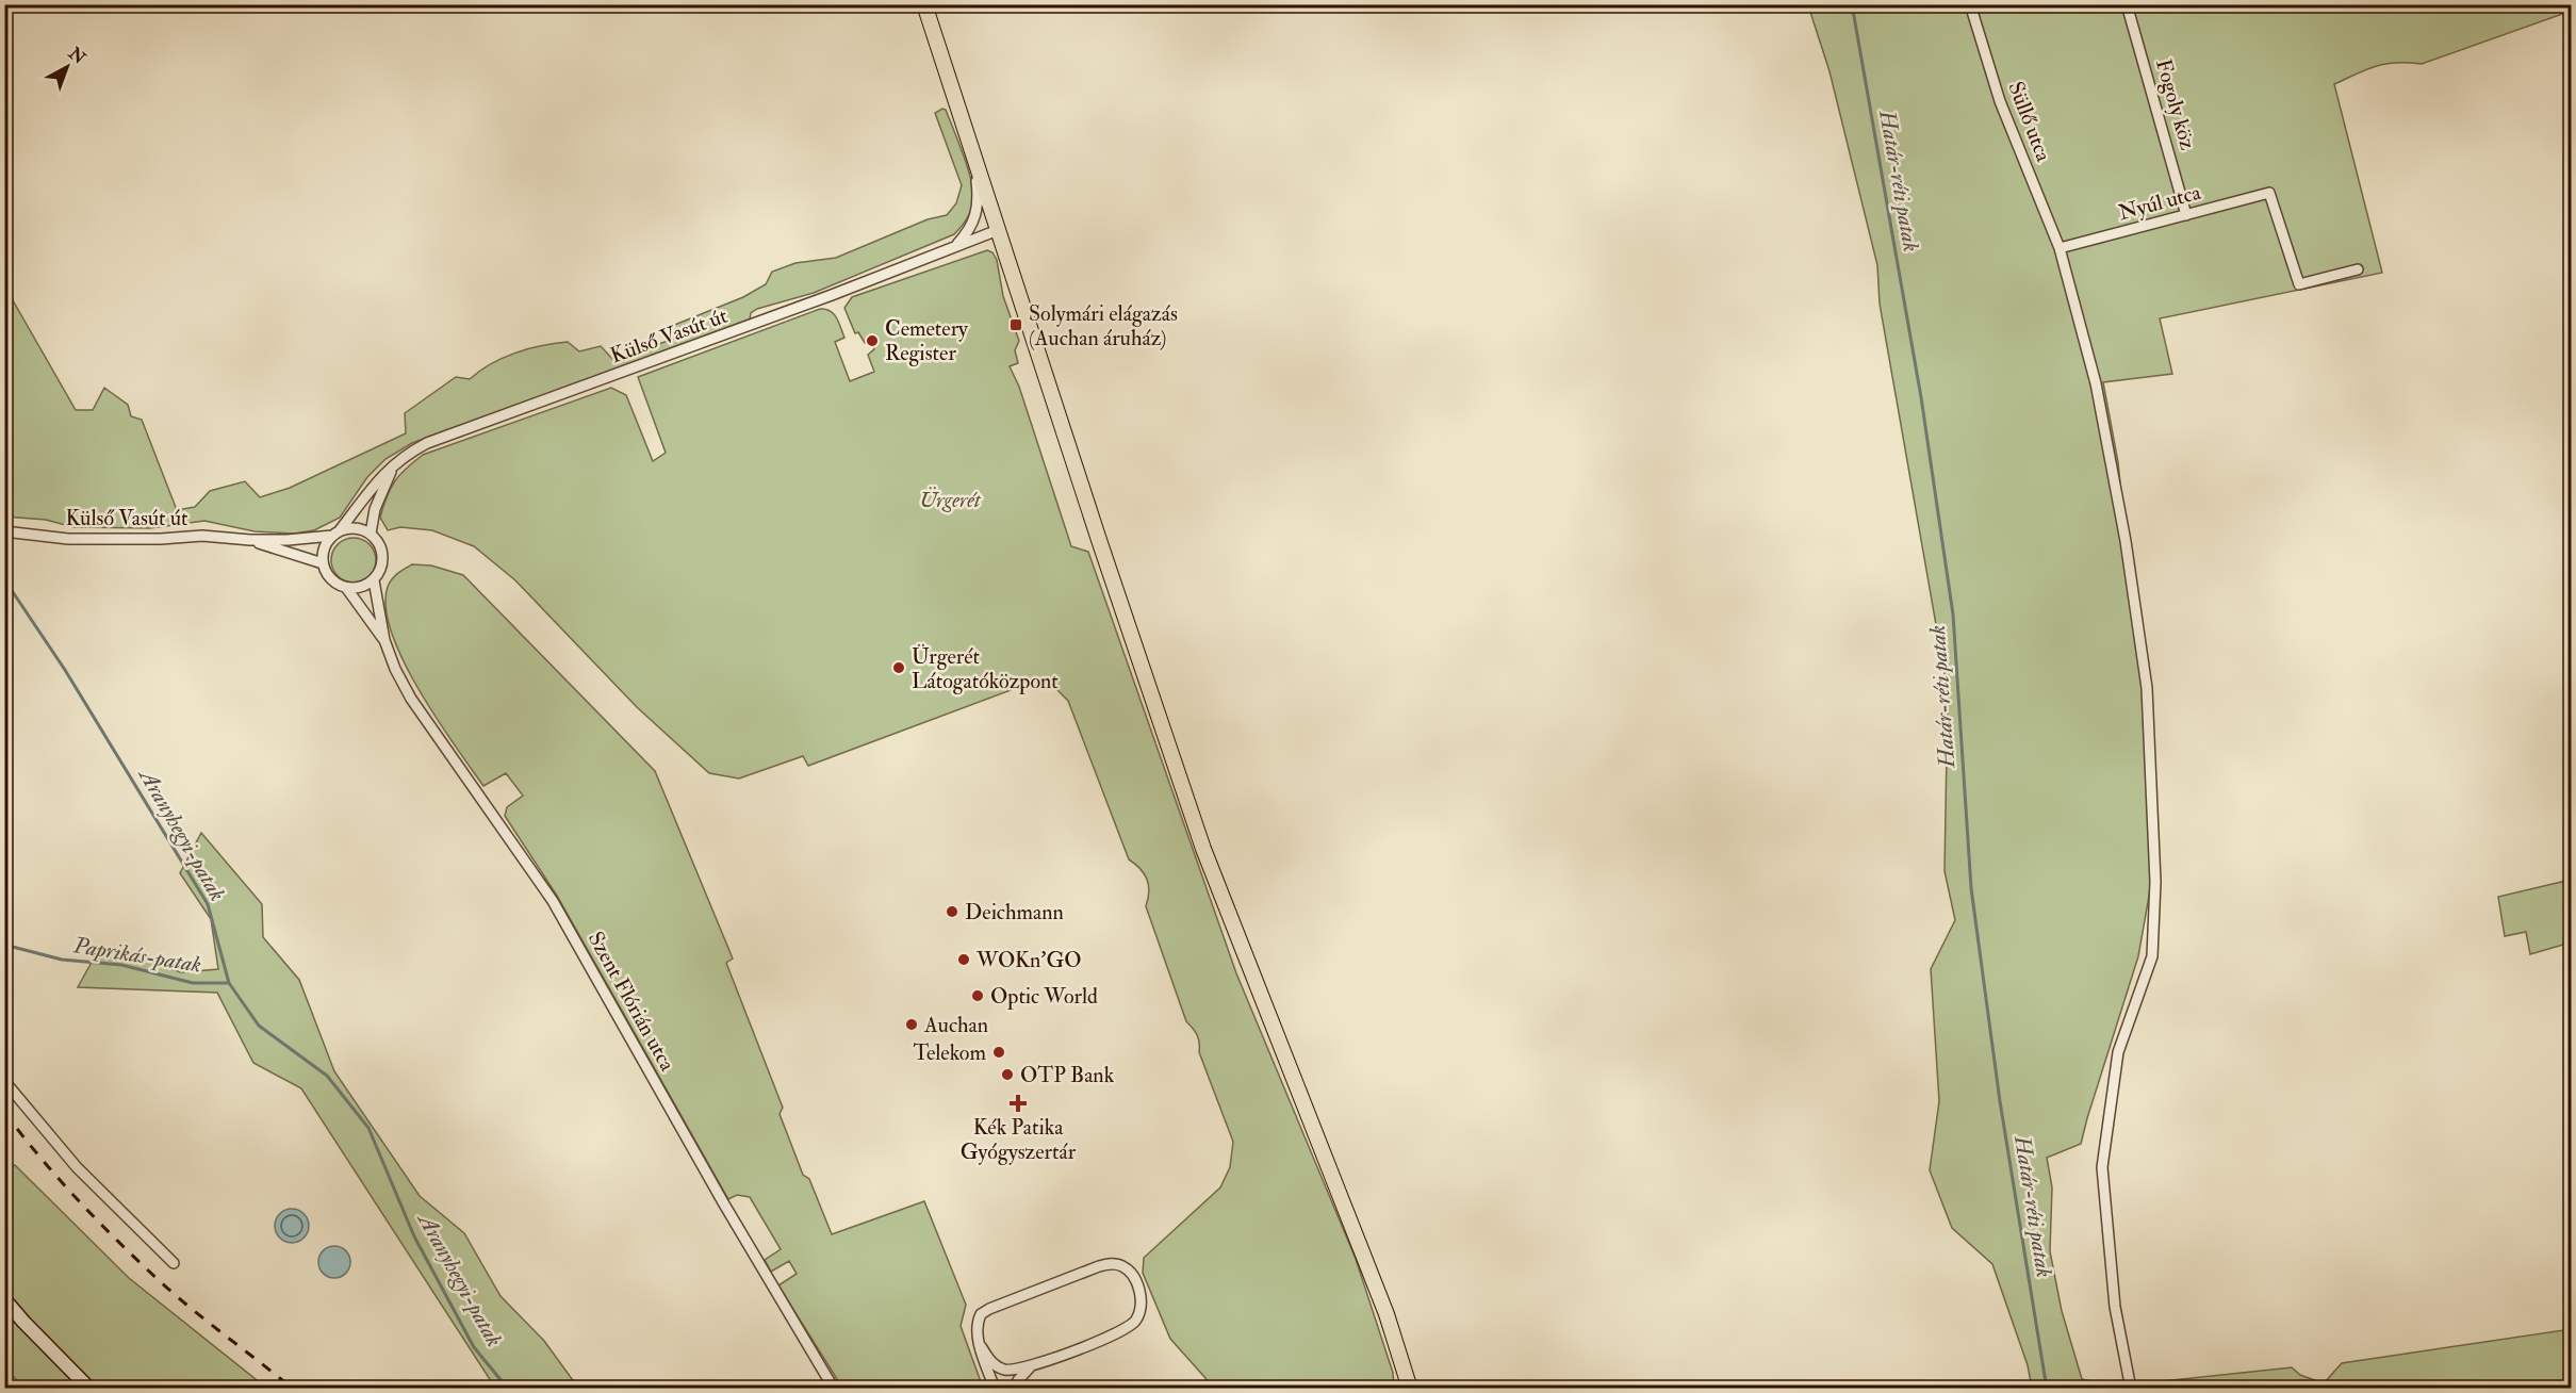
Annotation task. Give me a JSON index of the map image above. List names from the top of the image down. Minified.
{"streets":{"street":["Fogoly köz","Süllő utca","Nyúl utca","Külső Vasút út","Szent Flórián utca"]},"crossings":[["Fogoly köz","Nyúl utca"],["Süllő utca","Nyúl utca"],["Külső Vasút út","Szent Flórián utca"]],"water":["Határ-réti patak","Aranyhegyi-patak","Paprikás-patak"],"parks":["Ürgerét"],"places":{"transit":["Solymári elágazás (Auchan áruház)"],"other":["Cemetery Register","Ürgerét Látogatóközpont","Deichmann","WOKn'GO","Optic World","Auchan","Telekom","OTP Bank"],"health":["Kék Patika Gyógyszertár"]},"north":"top right"}
